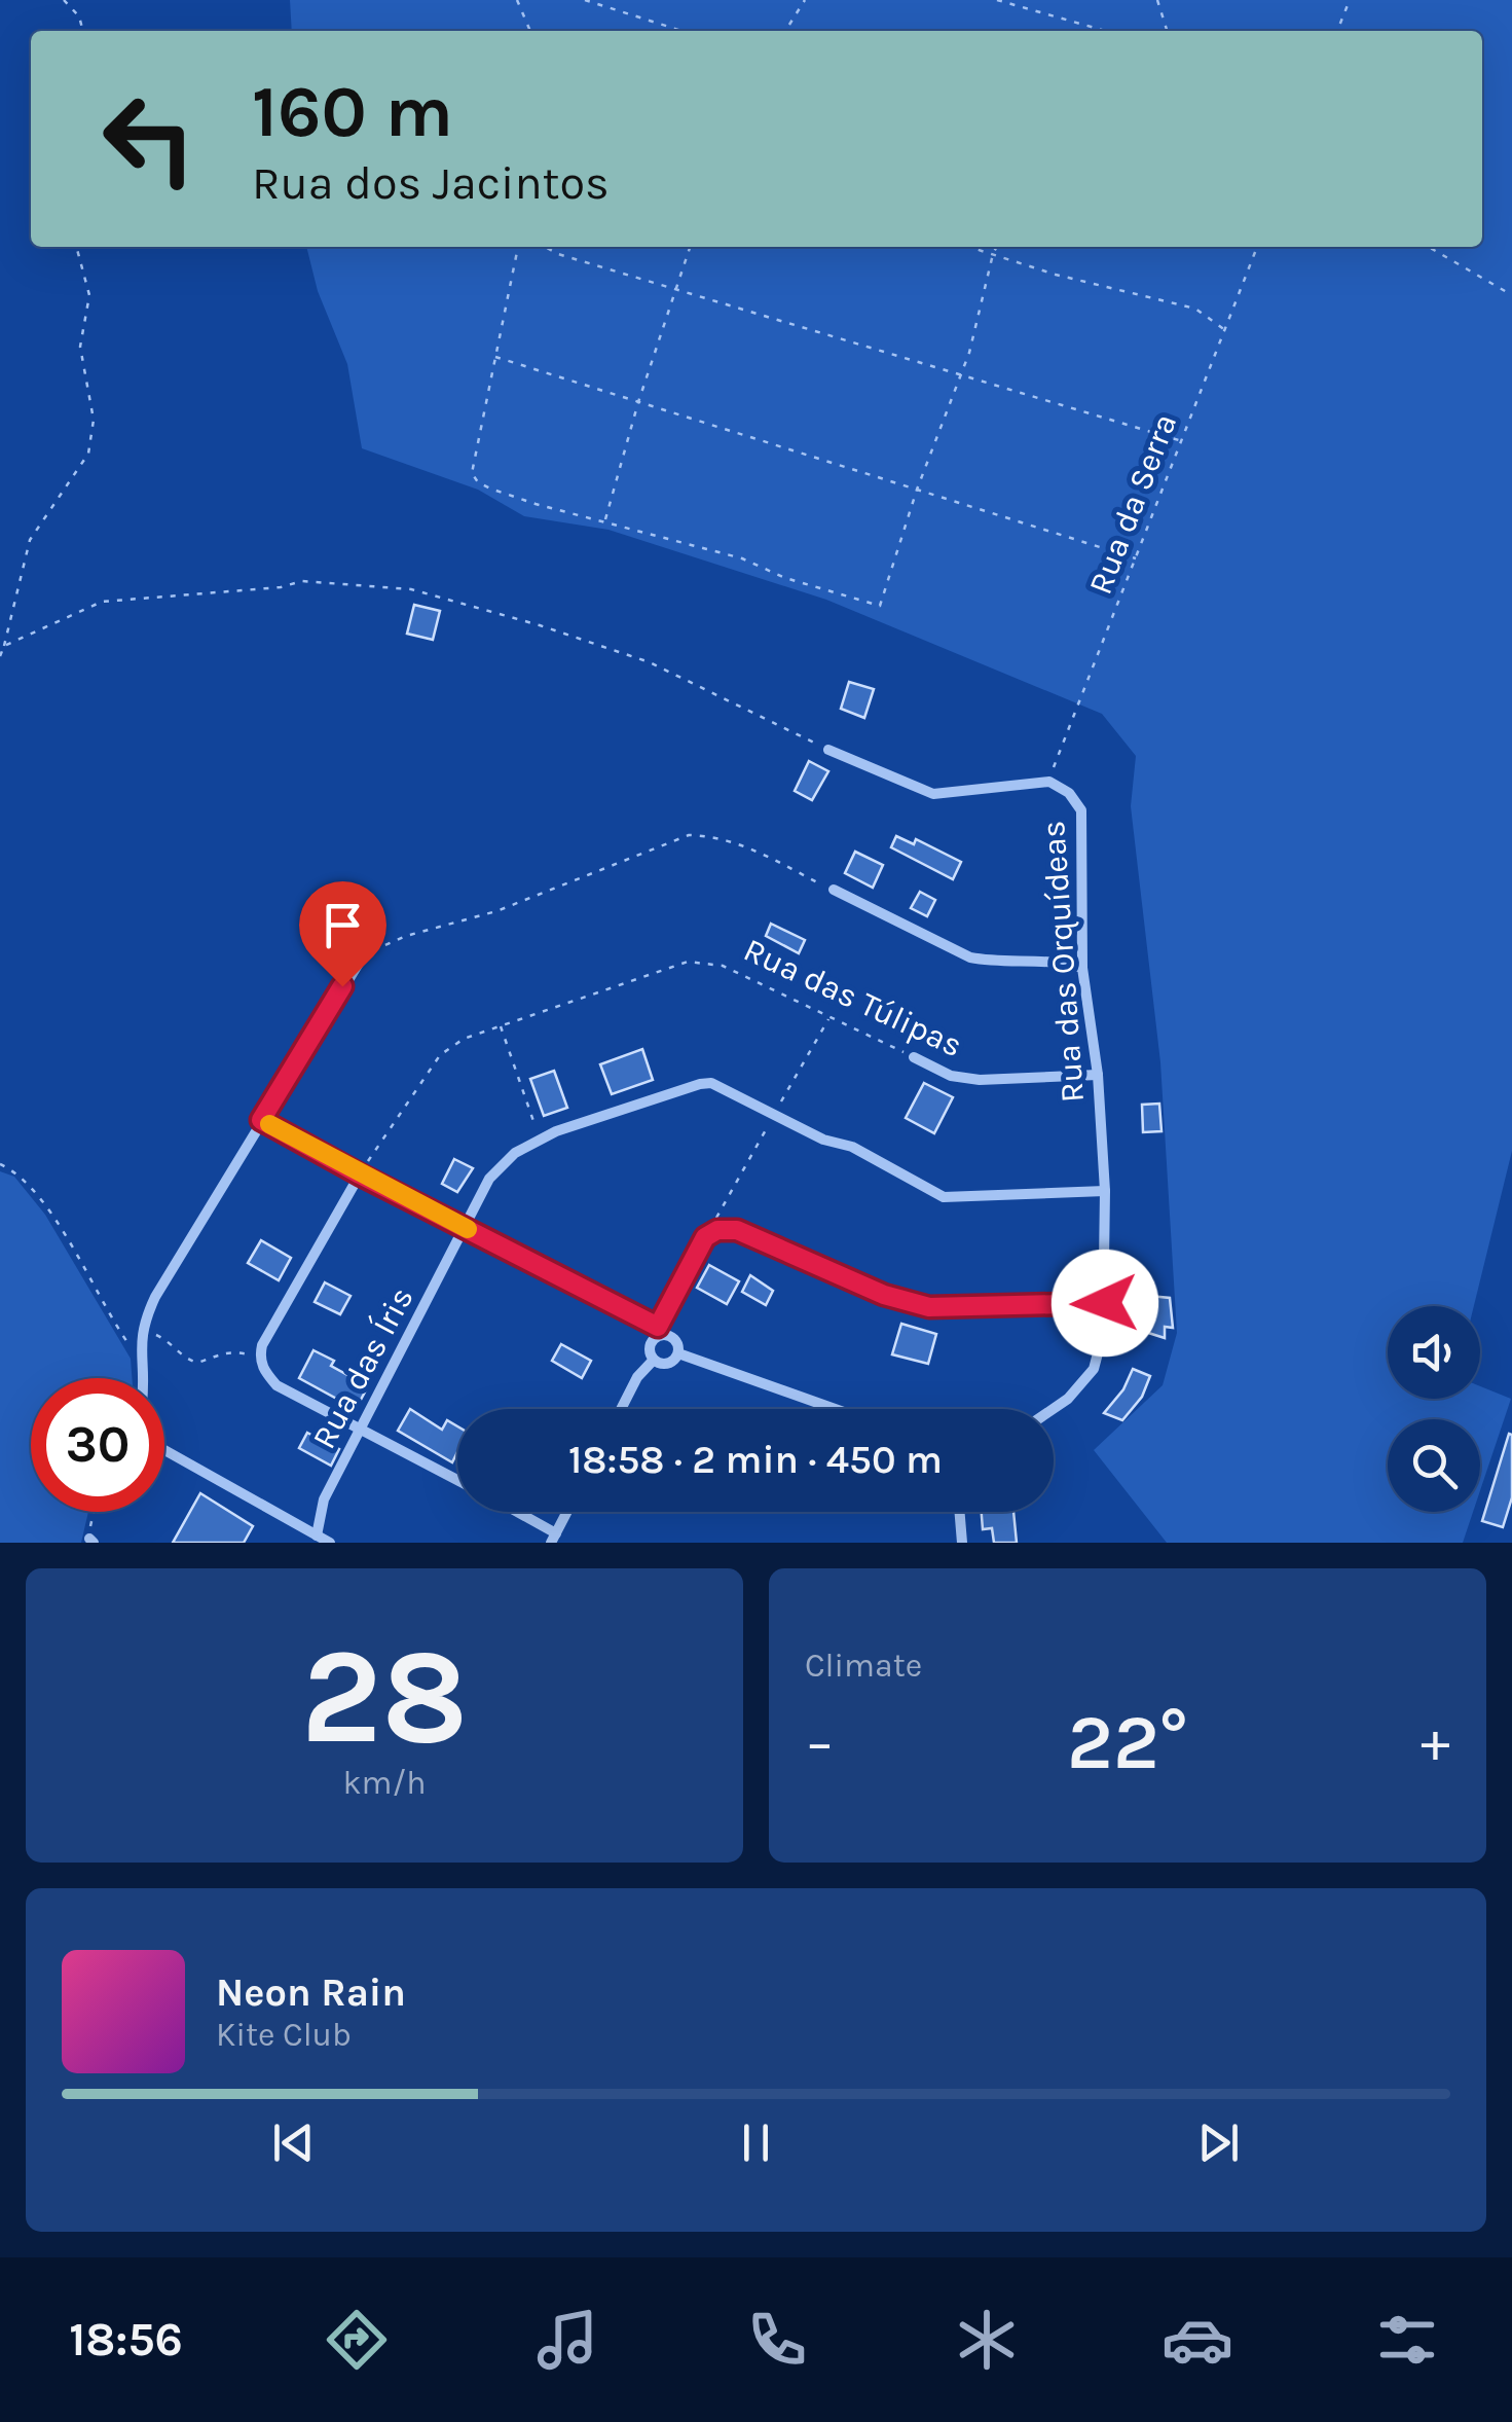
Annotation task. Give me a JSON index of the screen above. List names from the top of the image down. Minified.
{"streets":{"street":["Rua das Orquídeas","Rua das Túlipas","Rua das Íris"],"path":["Rua da Serra"]},"crossings":[["Rua da Serra","Rua das Orquídeas"],["Rua das Orquídeas","Rua das Túlipas"],["Rua das Orquídeas","Rua das Íris"]],"page":{"turn":["160 m","Rua dos Jacintos"],"limit":"30","trip":"18:58 · 2 min · 450 m","tile":[["28","km/h"],"Climate"],"heat":["−","22°","+"],"song":["Neon Rain","Kite Club"],"tabs":"18:56"}}
